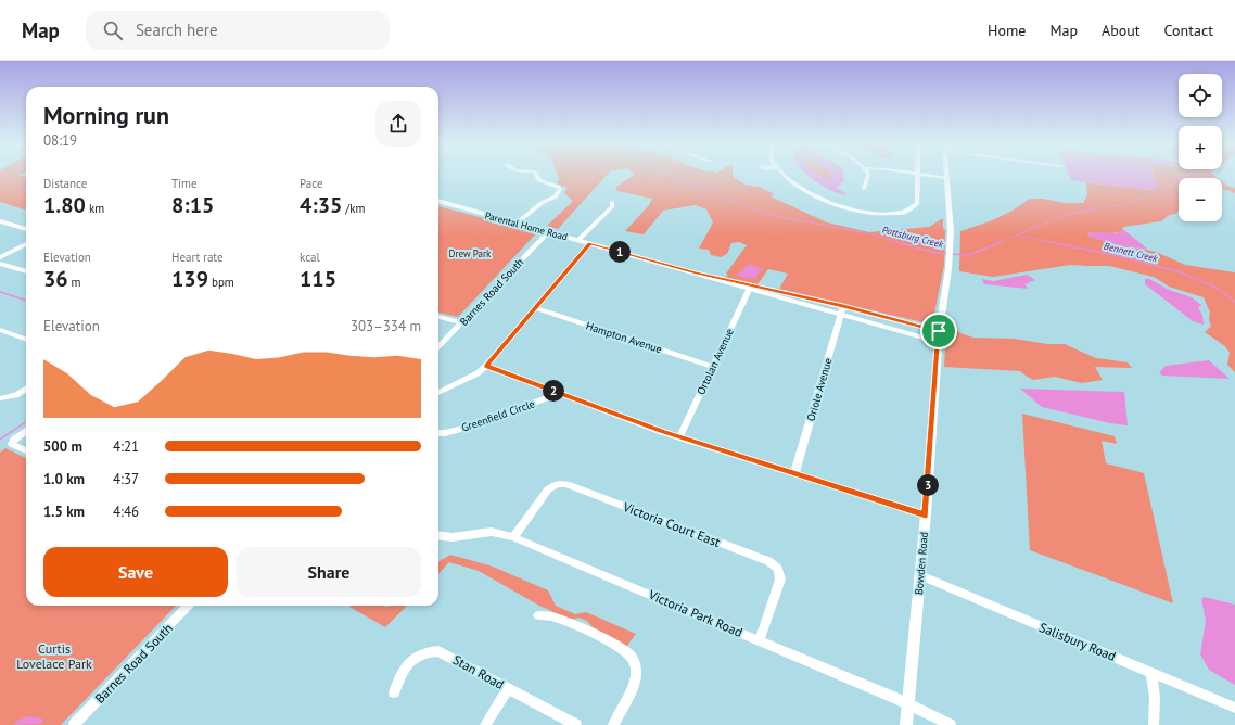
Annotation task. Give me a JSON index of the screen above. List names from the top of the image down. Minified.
{"streets":{"main road":["Parental Home Road","Bowden Road"],"street":["Barnes Road South","Hampton Avenue","Ortolan Avenue","Oriole Avenue","Greenfield Circle","Victoria Court East","Victoria Park Road","Salisbury Road","Stan Road"]},"crossings":[["Parental Home Road","Barnes Road South"],["Parental Home Road","Ortolan Avenue"],["Parental Home Road","Oriole Avenue"],["Parental Home Road","Bowden Road"],["Hampton Avenue","Ortolan Avenue"],["Victoria Court East","Victoria Park Road"],["Bowden Road","Victoria Park Road"],["Bowden Road","Salisbury Road"]],"water":["Pottsburg Creek","Bennett Creek"],"parks":["Drew Park","Curtis Lovelace Park"],"page":{"header":"Map","search":"Search here","nav":["Home","Map","About","Contact"],"map_buttons":["+","−"],"heading":["Morning run","08:19"],"stats":[["Distance","1.80 km"],["Time","8:15"],["Pace","4:35 /km"],["Elevation","36 m"],["Heart rate","139 bpm"],["kcal","115"]],"pins":["1","2","3"],"chart":["Elevation","303–334 m"],"list":[{"name":"500 m","note":"4:21"},{"name":"1.0 km","note":"4:37"},{"name":"1.5 km","note":"4:46"}],"buttons":["Save","Share"]}}
